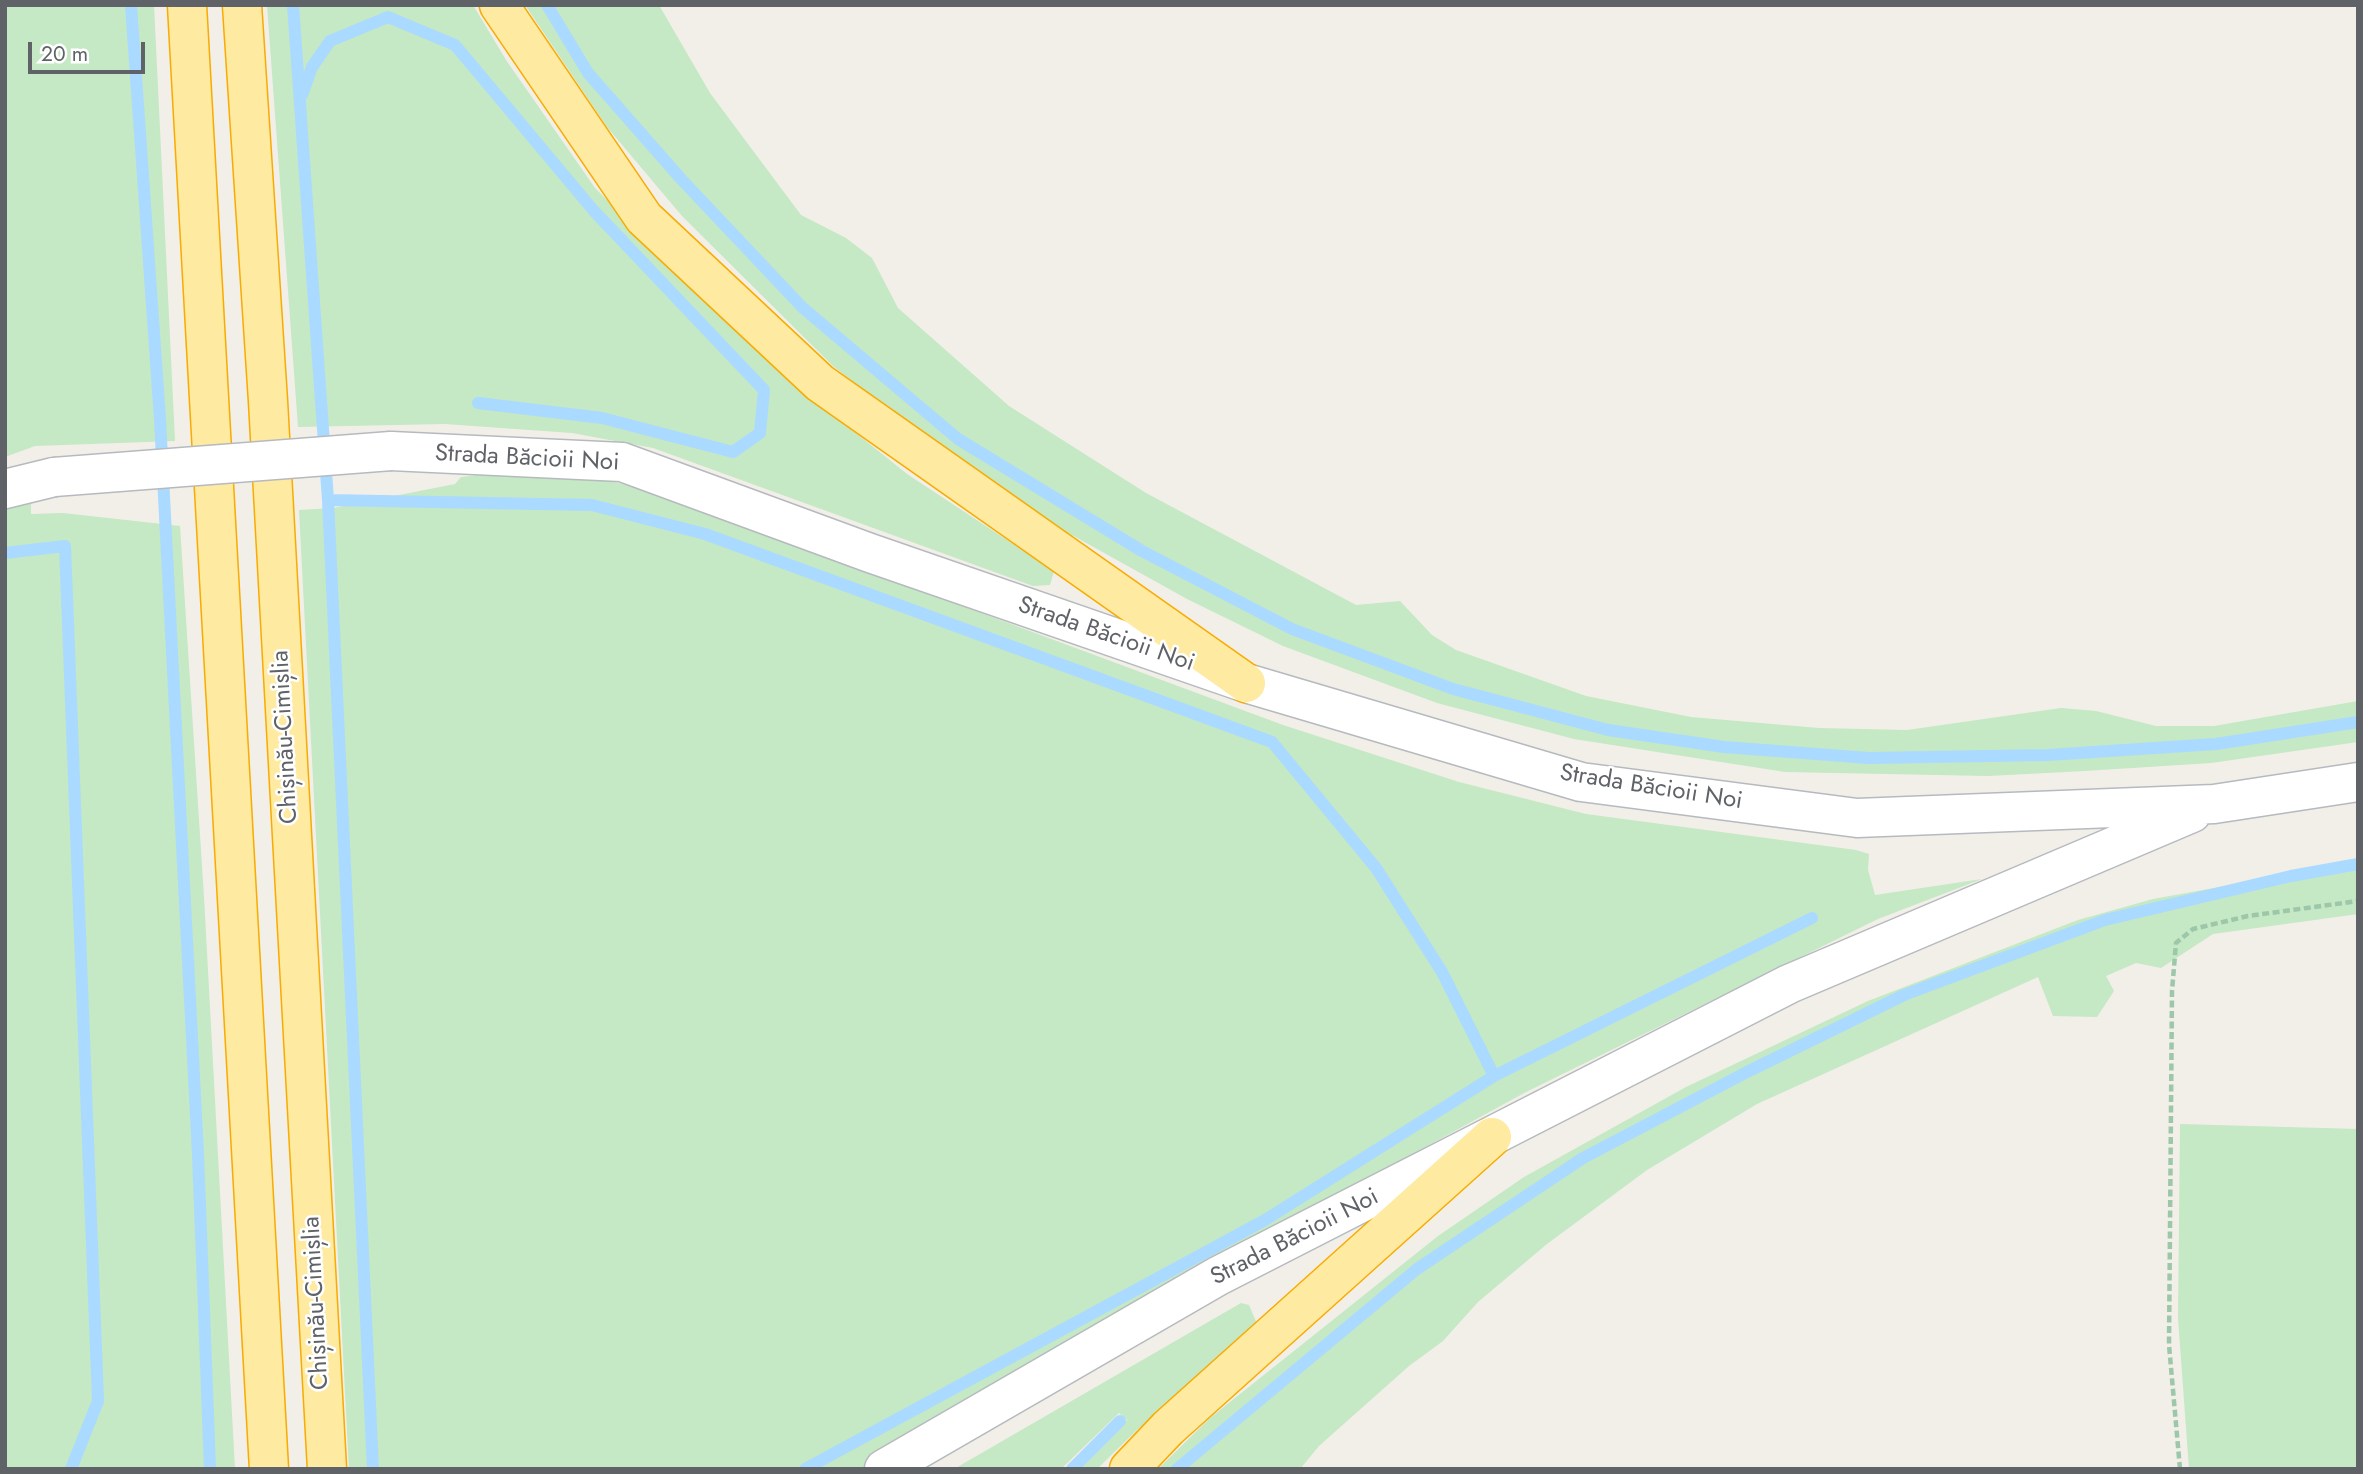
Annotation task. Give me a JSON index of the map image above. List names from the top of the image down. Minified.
{"streets":{"highway":["Chișinău-Cimișlia"],"main road":["Strada Băcioii Noi"]},"scale_bar":"20 m"}
